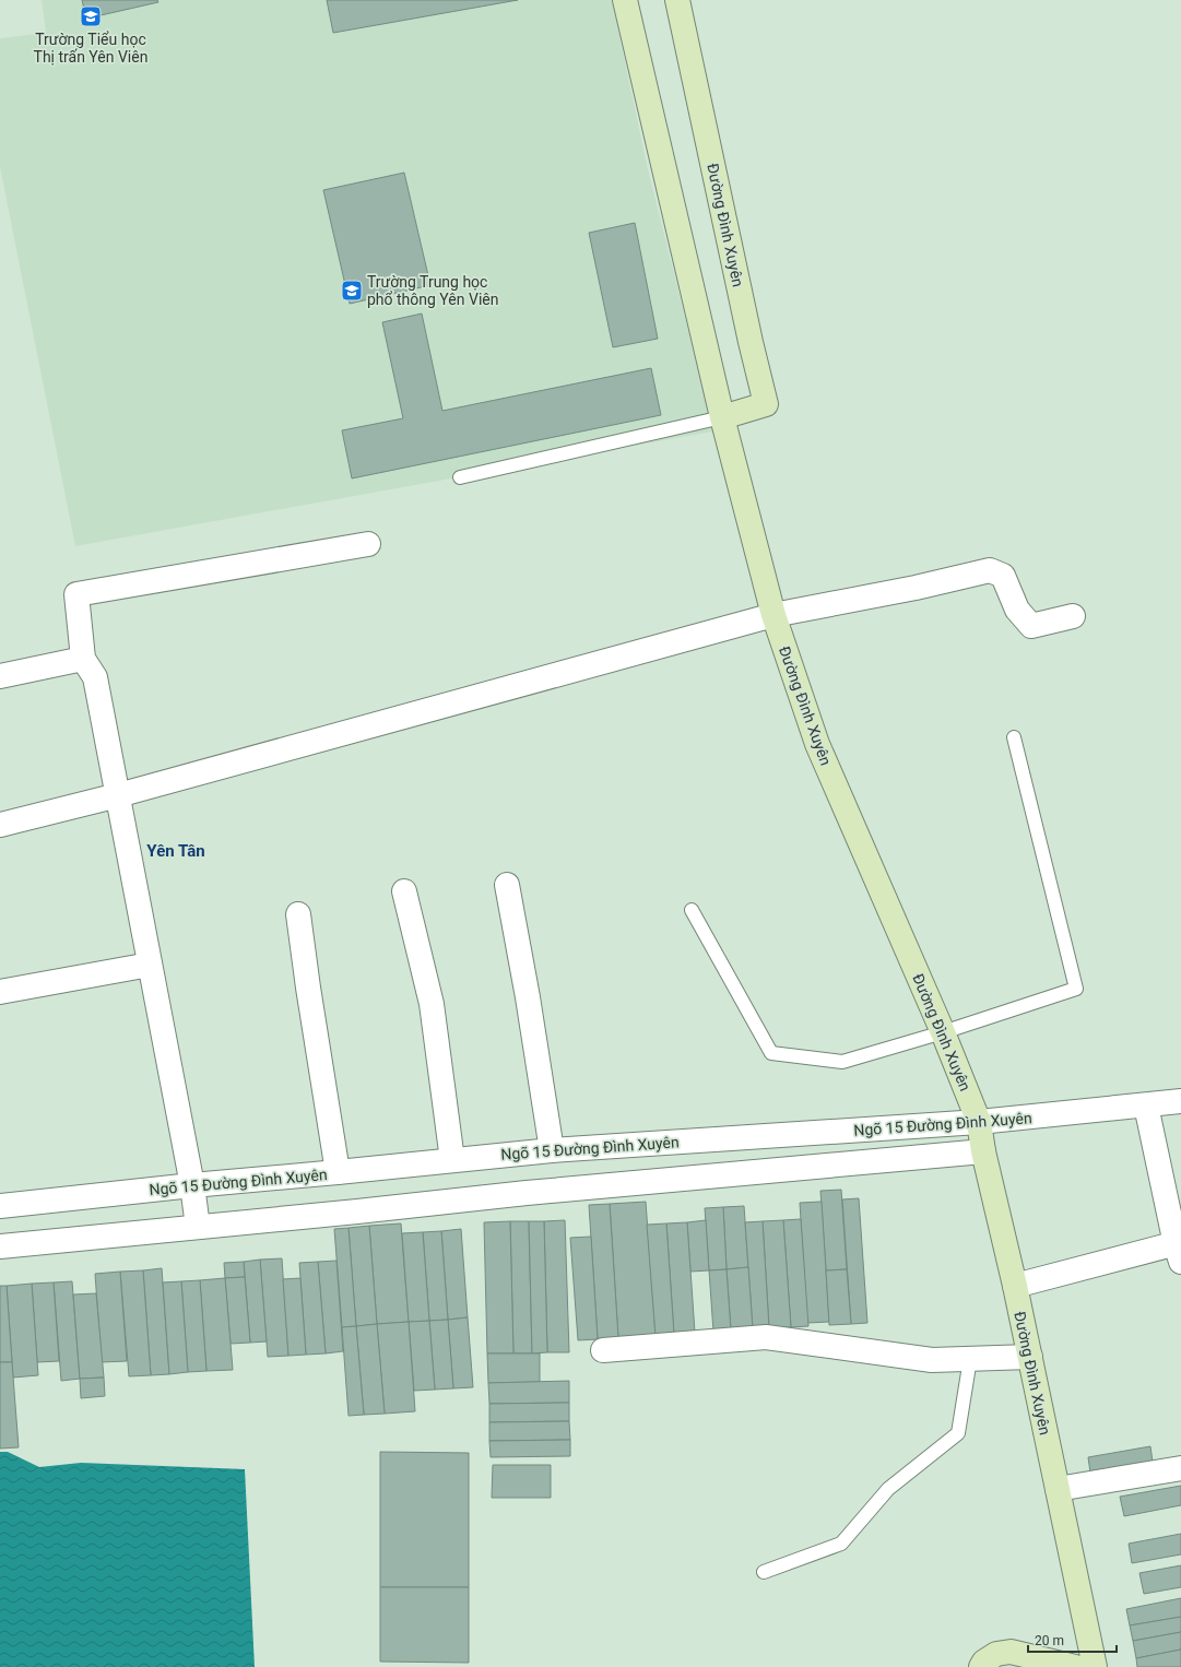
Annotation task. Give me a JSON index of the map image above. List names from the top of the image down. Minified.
{"streets":{"street":["Đường Đình Xuyên","Ngõ 15 Đường Đình Xuyên"]},"crossings":[["Đường Đình Xuyên","Ngõ 15 Đường Đình Xuyên"]],"districts":["Yên Tân"],"places":{"school or university":["Trường Tiểu học Thị trấn Yên Viên","Trường Trung học phổ thông Yên Viên"]},"scale_bar":"20 m"}
